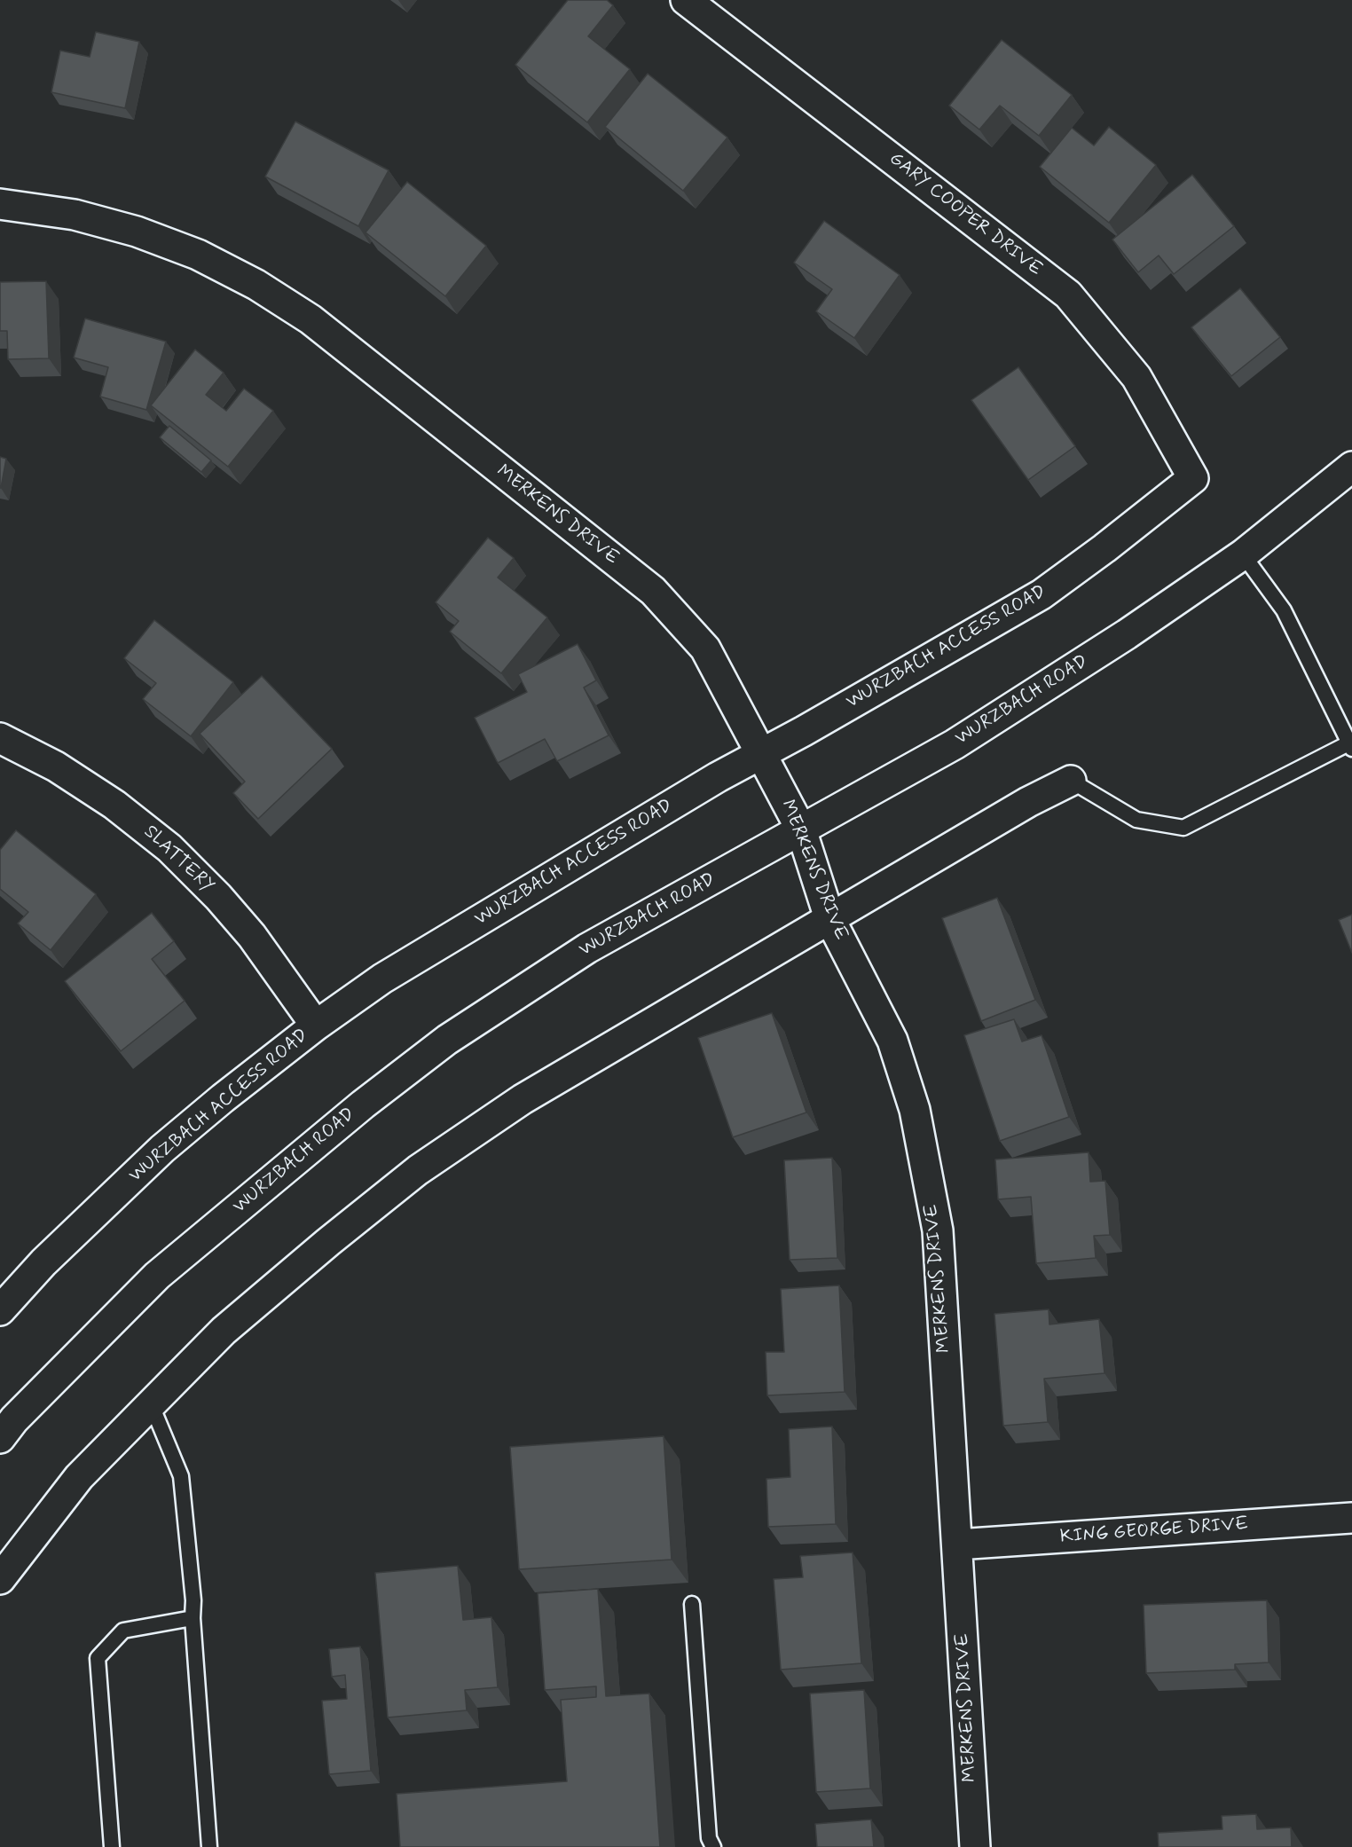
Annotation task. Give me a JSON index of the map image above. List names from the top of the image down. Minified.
{"streets":{"street":["GARY COOPER DRIVE","MERKENS DRIVE","WURZBACH ACCESS ROAD","WURZBACH ROAD","SLATTERY","KING GEORGE DRIVE"]},"crossings":[["GARY COOPER DRIVE","WURZBACH ACCESS ROAD"],["MERKENS DRIVE","WURZBACH ACCESS ROAD"],["MERKENS DRIVE","WURZBACH ROAD"],["MERKENS DRIVE","KING GEORGE DRIVE"],["WURZBACH ACCESS ROAD","SLATTERY"]]}
